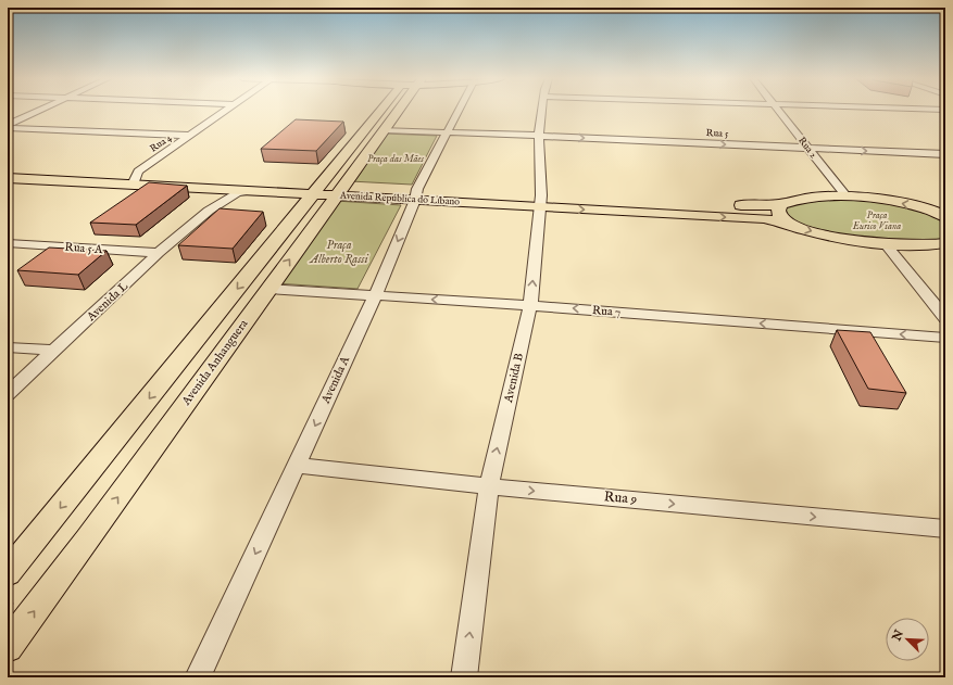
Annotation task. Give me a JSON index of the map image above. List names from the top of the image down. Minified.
{"streets":{"main road":["Avenida República do Líbano","Avenida Anhanguera"],"street":["Rua 5","Rua 4","Rua 2","Rua 5 A","Avenida L","Rua 7","Avenida B","Avenida A","Rua 9"]},"crossings":[["Rua 5","Rua 2"],["Rua 5","Avenida Anhanguera"],["Rua 5","Avenida B"],["Rua 5","Avenida A"],["Rua 4","Avenida República do Líbano"],["Avenida República do Líbano","Avenida L"],["Avenida República do Líbano","Avenida Anhanguera"],["Avenida República do Líbano","Avenida B"],["Avenida República do Líbano","Avenida A"],["Rua 5 A","Avenida L"],["Rua 7","Avenida Anhanguera"],["Rua 7","Avenida B"],["Rua 7","Avenida A"],["Avenida B","Rua 9"],["Avenida A","Rua 9"]],"one_way":["Rua 5","Rua 7","Avenida B","Avenida A","Rua 9"],"parks":["Praça das Mães","Praça Eurico Viana","Praça Alberto Rassi"],"north":"top left"}
